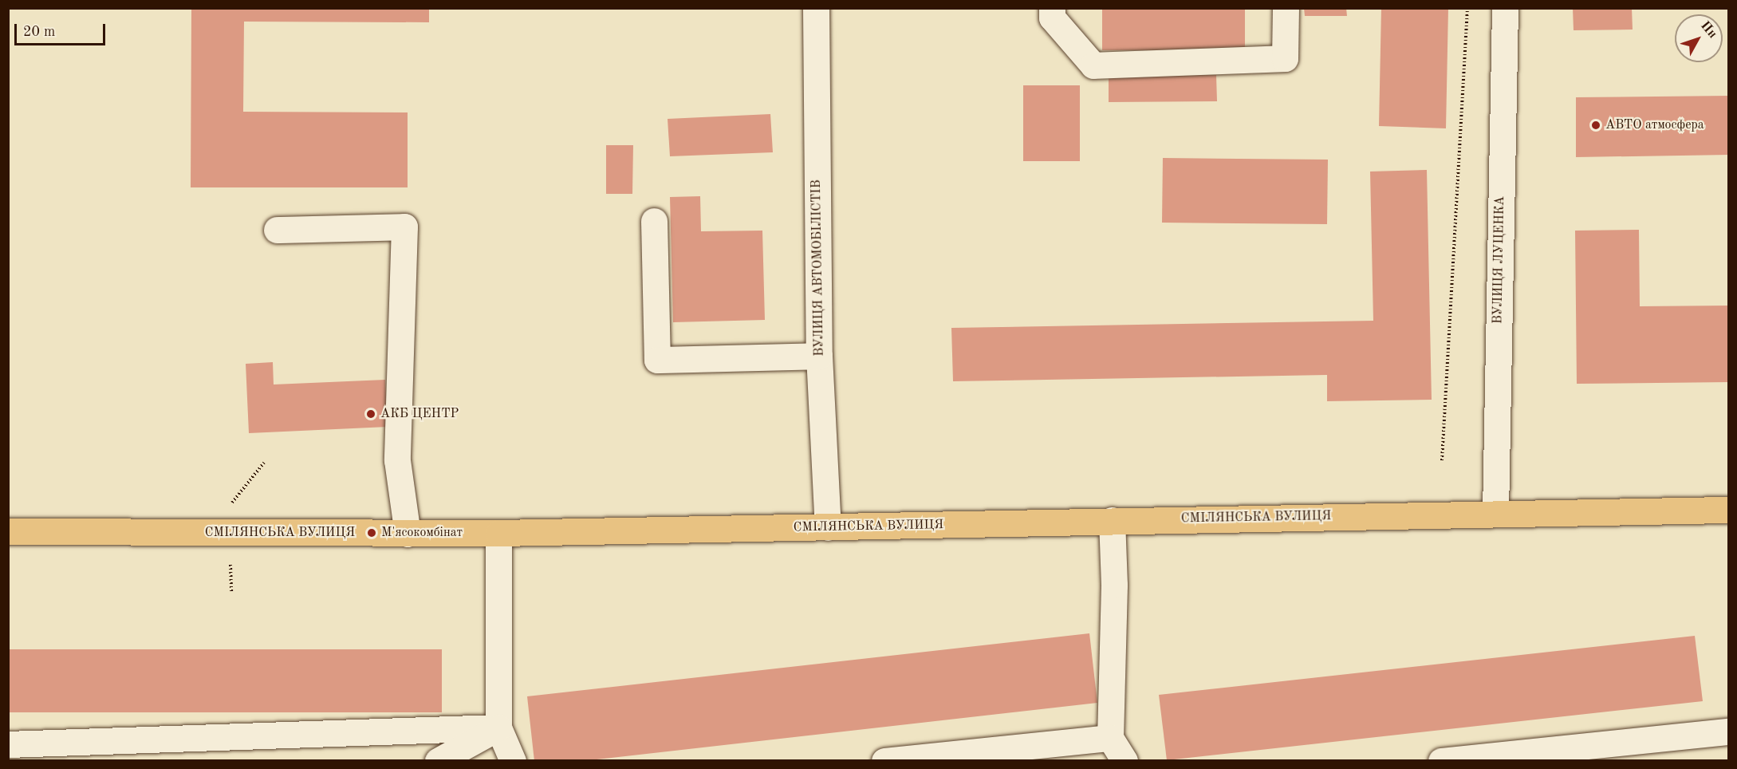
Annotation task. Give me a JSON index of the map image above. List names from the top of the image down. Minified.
{"streets":{"main road":["СМІЛЯНСЬКА ВУЛИЦЯ"],"street":["ВУЛИЦЯ ЛУЦЕНКА","ВУЛИЦЯ АВТОМОБІЛІСТІВ"]},"crossings":[["ВУЛИЦЯ ЛУЦЕНКА","СМІЛЯНСЬКА ВУЛИЦЯ"],["ВУЛИЦЯ АВТОМОБІЛІСТІВ","СМІЛЯНСЬКА ВУЛИЦЯ"]],"places":["АВТО атмосфера","АКБ ЦЕНТР","М'ясокомбінат"],"scale_bar":"20 m","north":"top right"}
